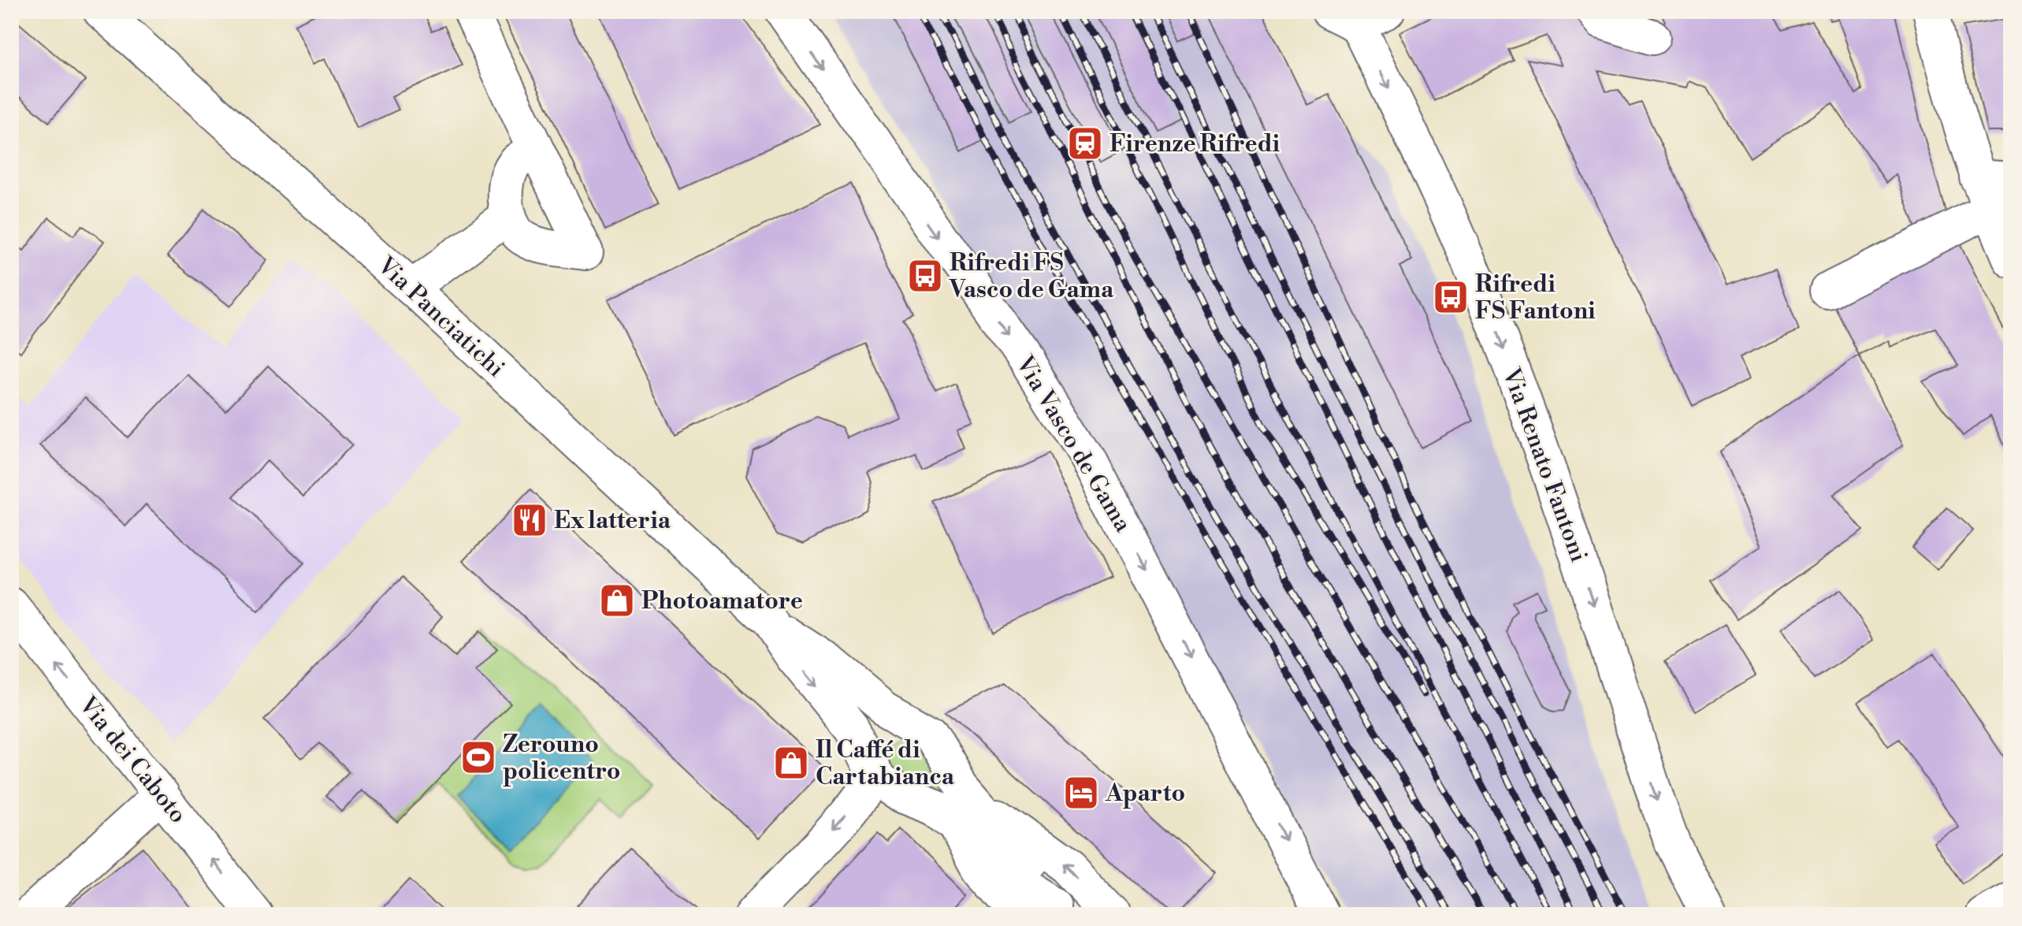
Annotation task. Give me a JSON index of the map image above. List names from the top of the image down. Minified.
{"streets":{"street":["Via Panciatichi","Via Vasco de Gama","Via Renato Fantoni","Via dei Caboto"]},"one_way":["Via Vasco de Gama","Via Renato Fantoni","Via dei Caboto"],"places":{"station":["Firenze Rifredi"],"bus stop":["Rifredi FS Vasco de Gama","Rifredi FS Fantoni"],"restaurant":["Ex latteria"],"shop":["Photoamatore","Il Caffé di Cartabianca"],"sports":["Zerouno policentro"],"hotel":["Aparto"]}}
